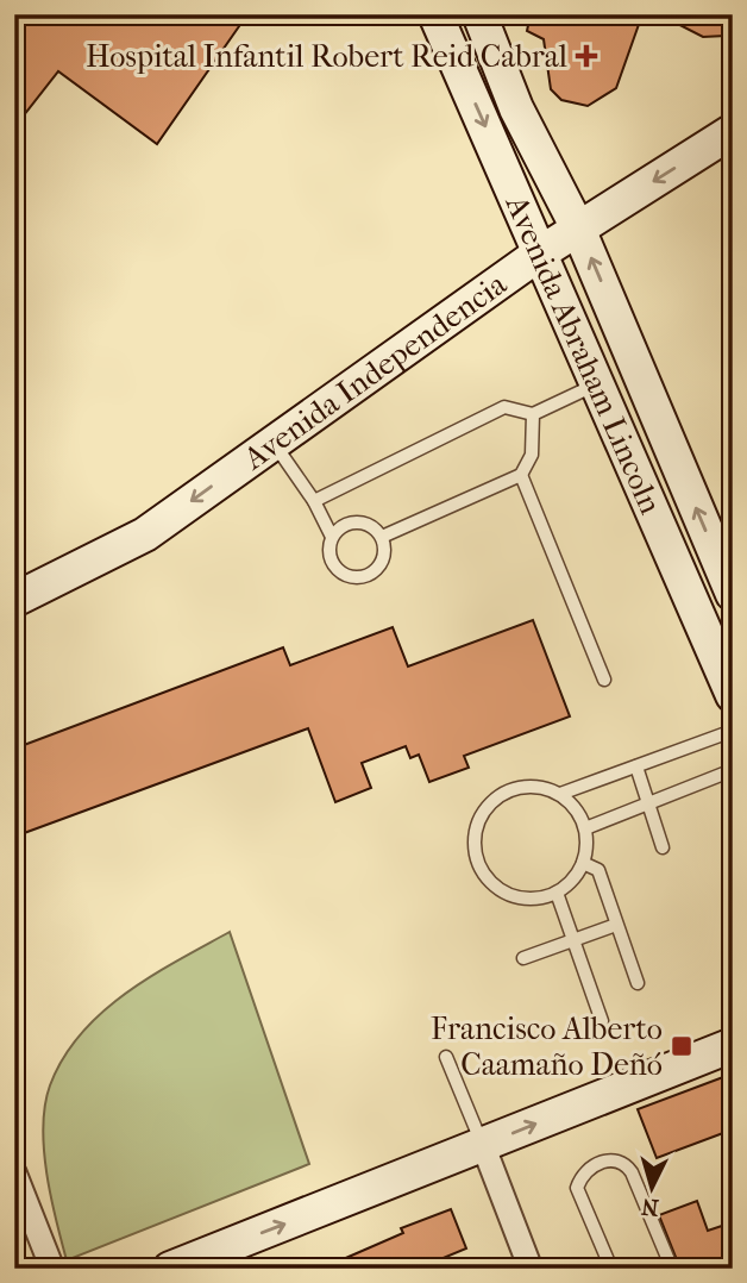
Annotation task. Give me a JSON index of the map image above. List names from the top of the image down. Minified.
{"streets":{"main road":["Avenida Abraham Lincoln","Avenida Independencia"]},"crossings":[["Avenida Abraham Lincoln","Avenida Independencia"]],"one_way":["Avenida Independencia"],"places":{"health":["Hospital Infantil Robert Reid Cabral"],"transit":["Francisco Alberto Caamaño Deñó"]},"north":"bottom"}
